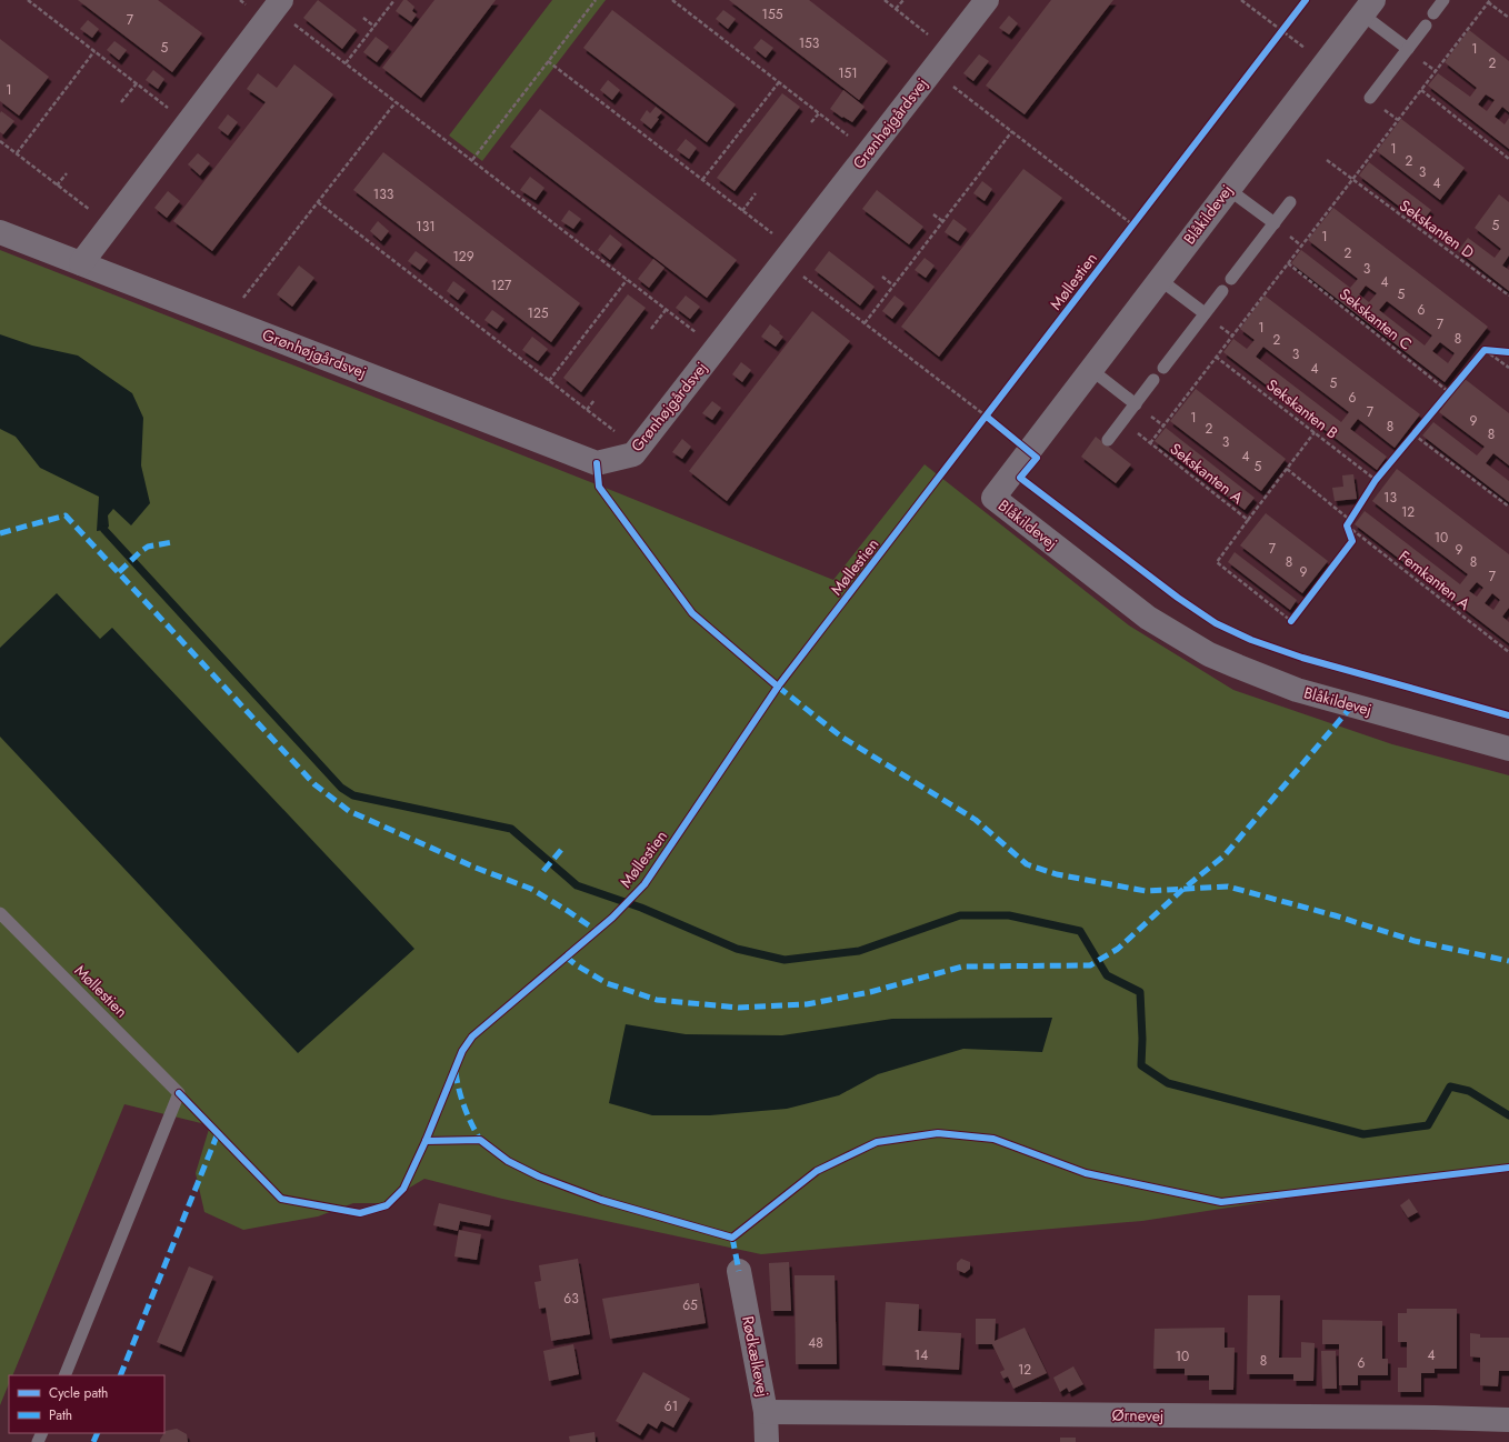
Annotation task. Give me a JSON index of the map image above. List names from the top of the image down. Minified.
{"streets":{"street":["Grønhøjgårdsvej","Blåkildevej","Rødkælkevej","Ørnevej"],"lane":["Møllestien"],"path":["Sekskanten D","Sekskanten C","Sekskanten B","Sekskanten A","Femkanten A"]},"crossings":[["Rødkælkevej","Ørnevej"]],"house_numbers":["155","7","153","5","1","2","151","1","1","2","3","4","133","5","131","1","2","129","3","4","127","5","6","125","7","1","8","2","3","4","5","6","7","1","9","8","2","8","3","4","5","13","12","10","7","9","8","8","9","7","63","65","48","14","4","10","8","6","12","61"],"legend":["Cycle path","Path"]}
